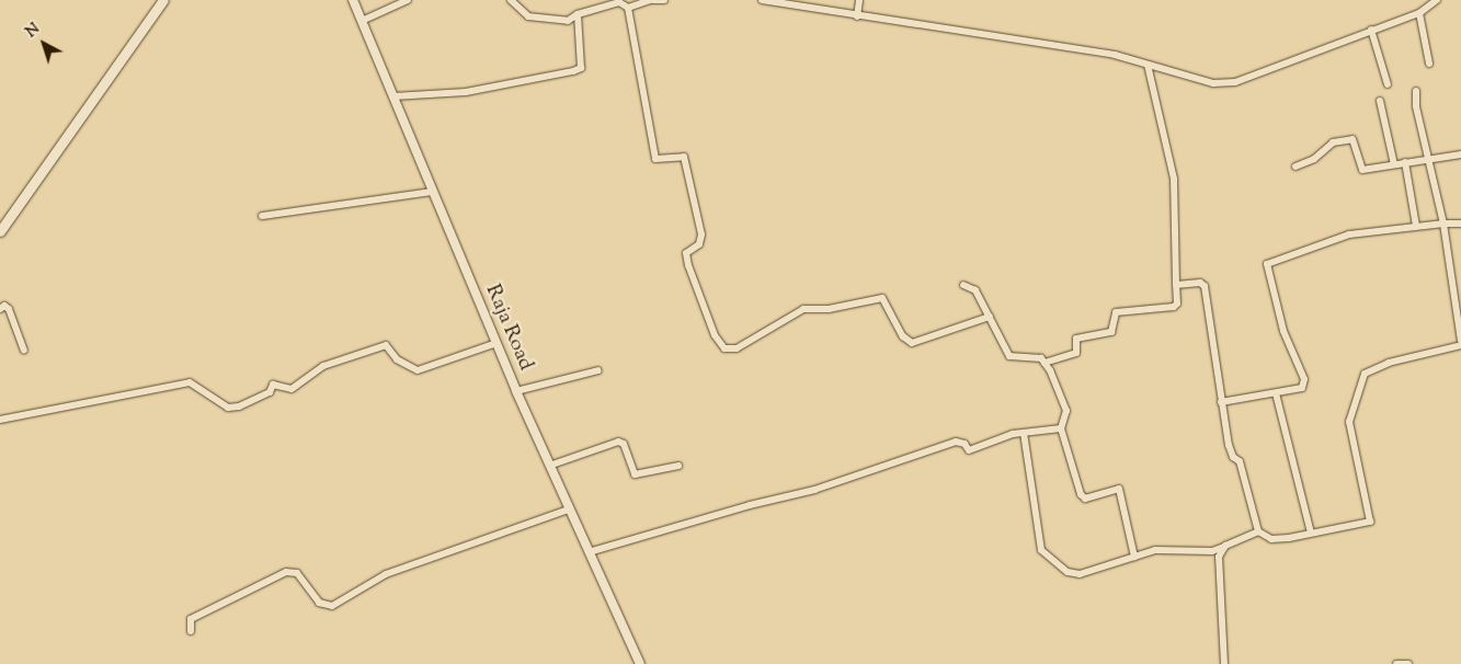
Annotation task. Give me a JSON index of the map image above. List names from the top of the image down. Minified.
{"streets":{"street":["Raja Road"]},"north":"top left"}
